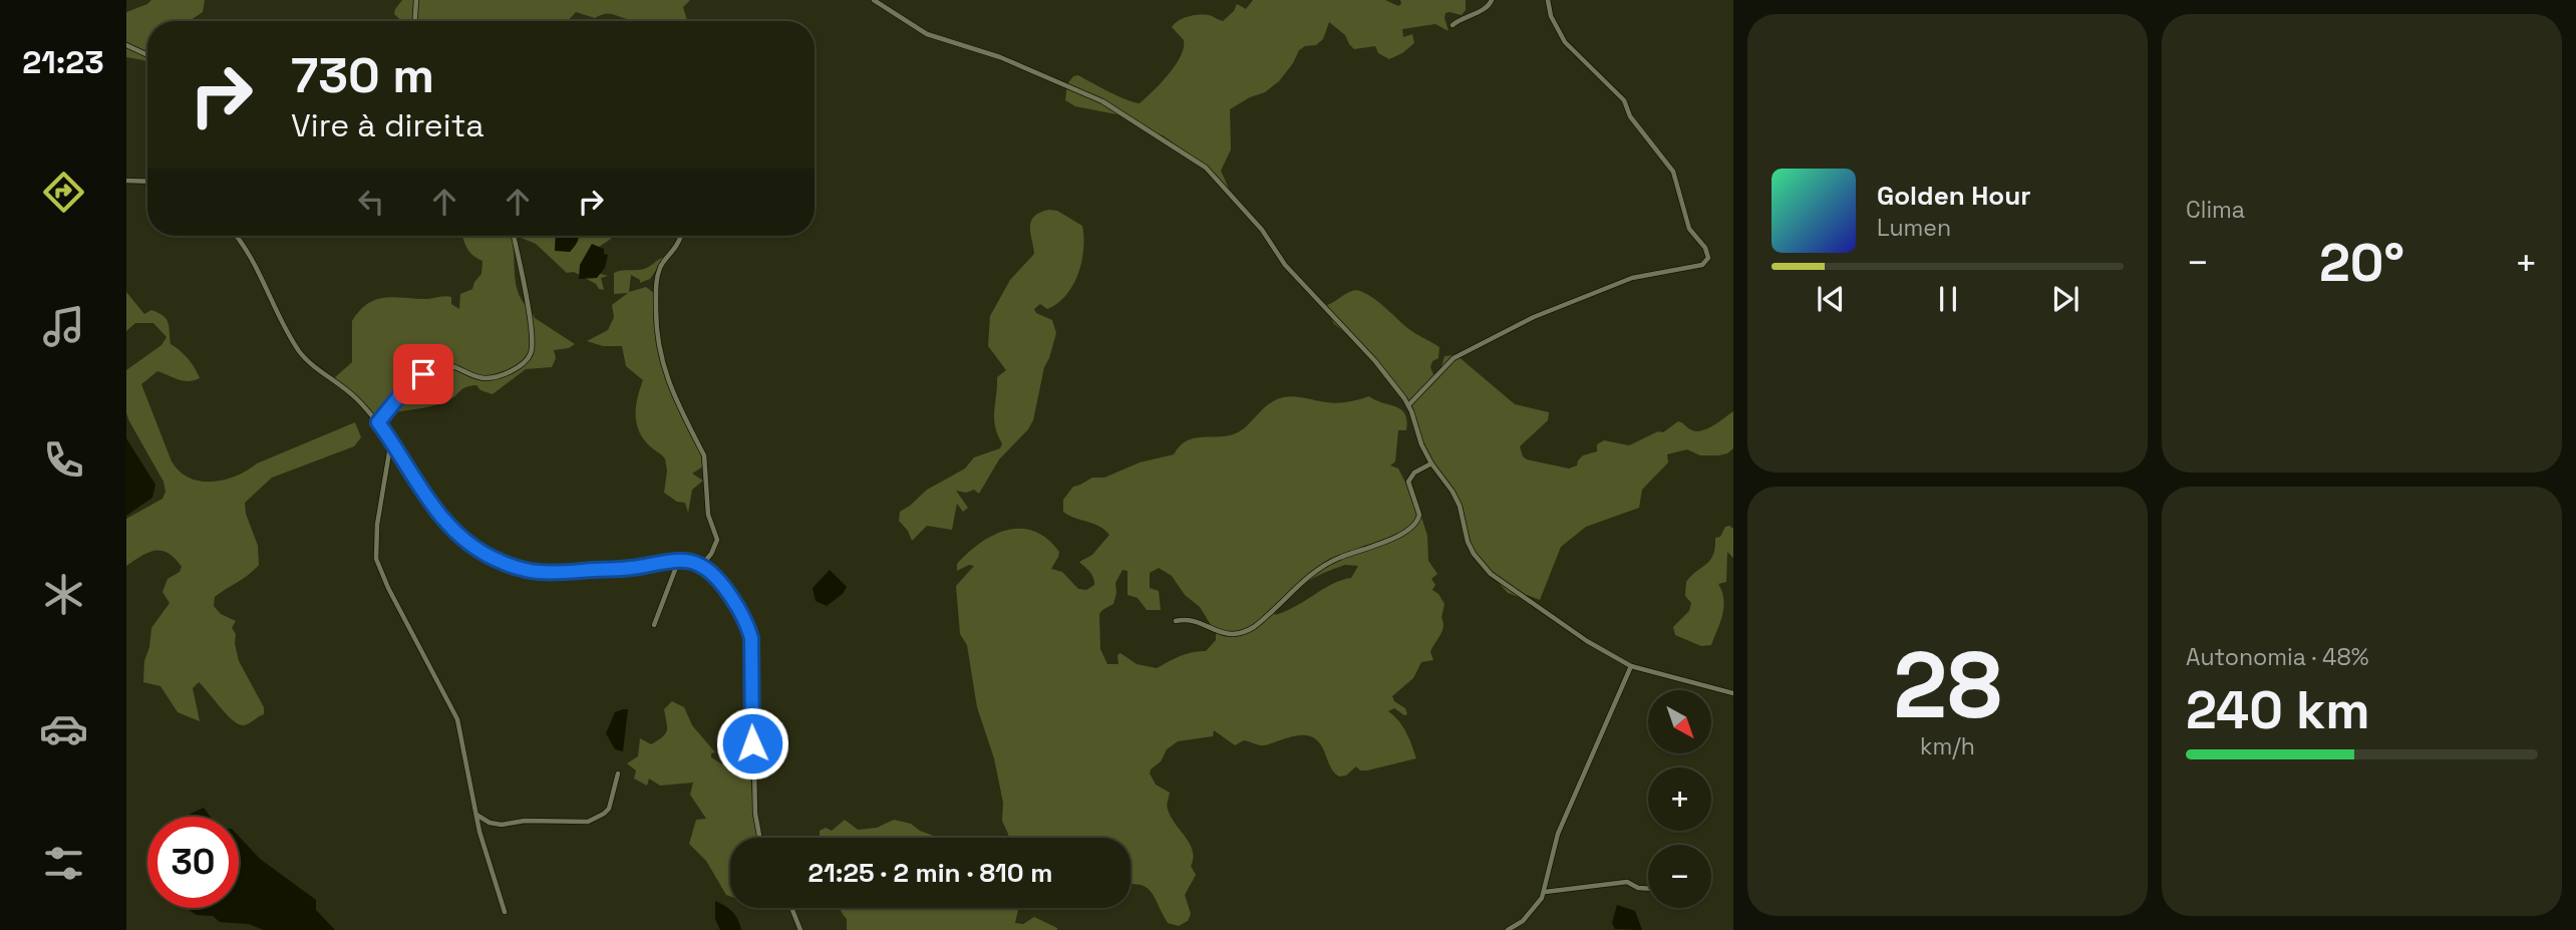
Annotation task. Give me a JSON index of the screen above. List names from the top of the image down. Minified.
{"north":"bottom right","page":{"tabs":"21:23","tile":["Clima",["28","km/h"],["Autonomia · 48%","240 km"]],"turn":["730 m","Vire à direita"],"song":["Golden Hour","Lumen"],"heat":["−","20°","+"],"map_buttons":["+","−"],"limit":"30","trip":"21:25 · 2 min · 810 m"}}
